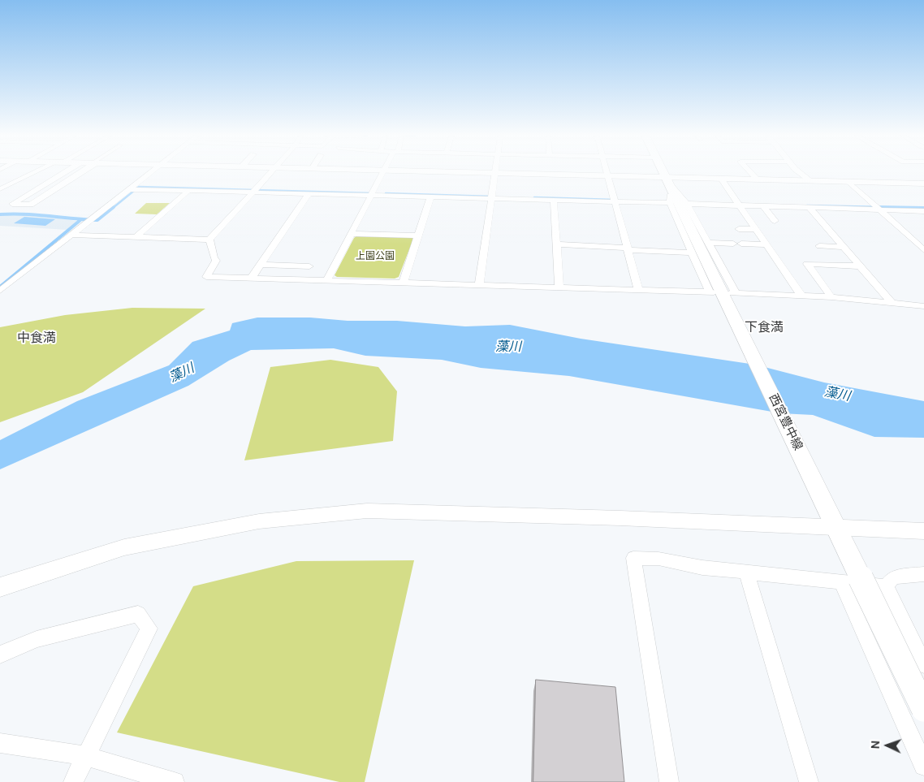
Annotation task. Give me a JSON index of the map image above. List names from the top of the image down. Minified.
{"streets":{"main road":["西宮豊中線"]},"districts":["下食満","中食満"],"water":["藻川"],"parks":["上園公園"],"north":"left"}
